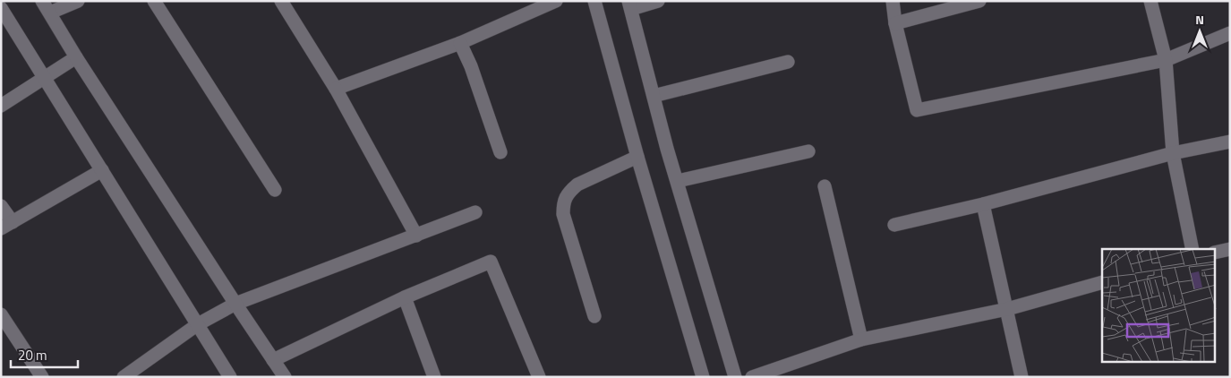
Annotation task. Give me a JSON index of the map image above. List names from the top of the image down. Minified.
{"scale_bar":"20 m","north":"top"}
